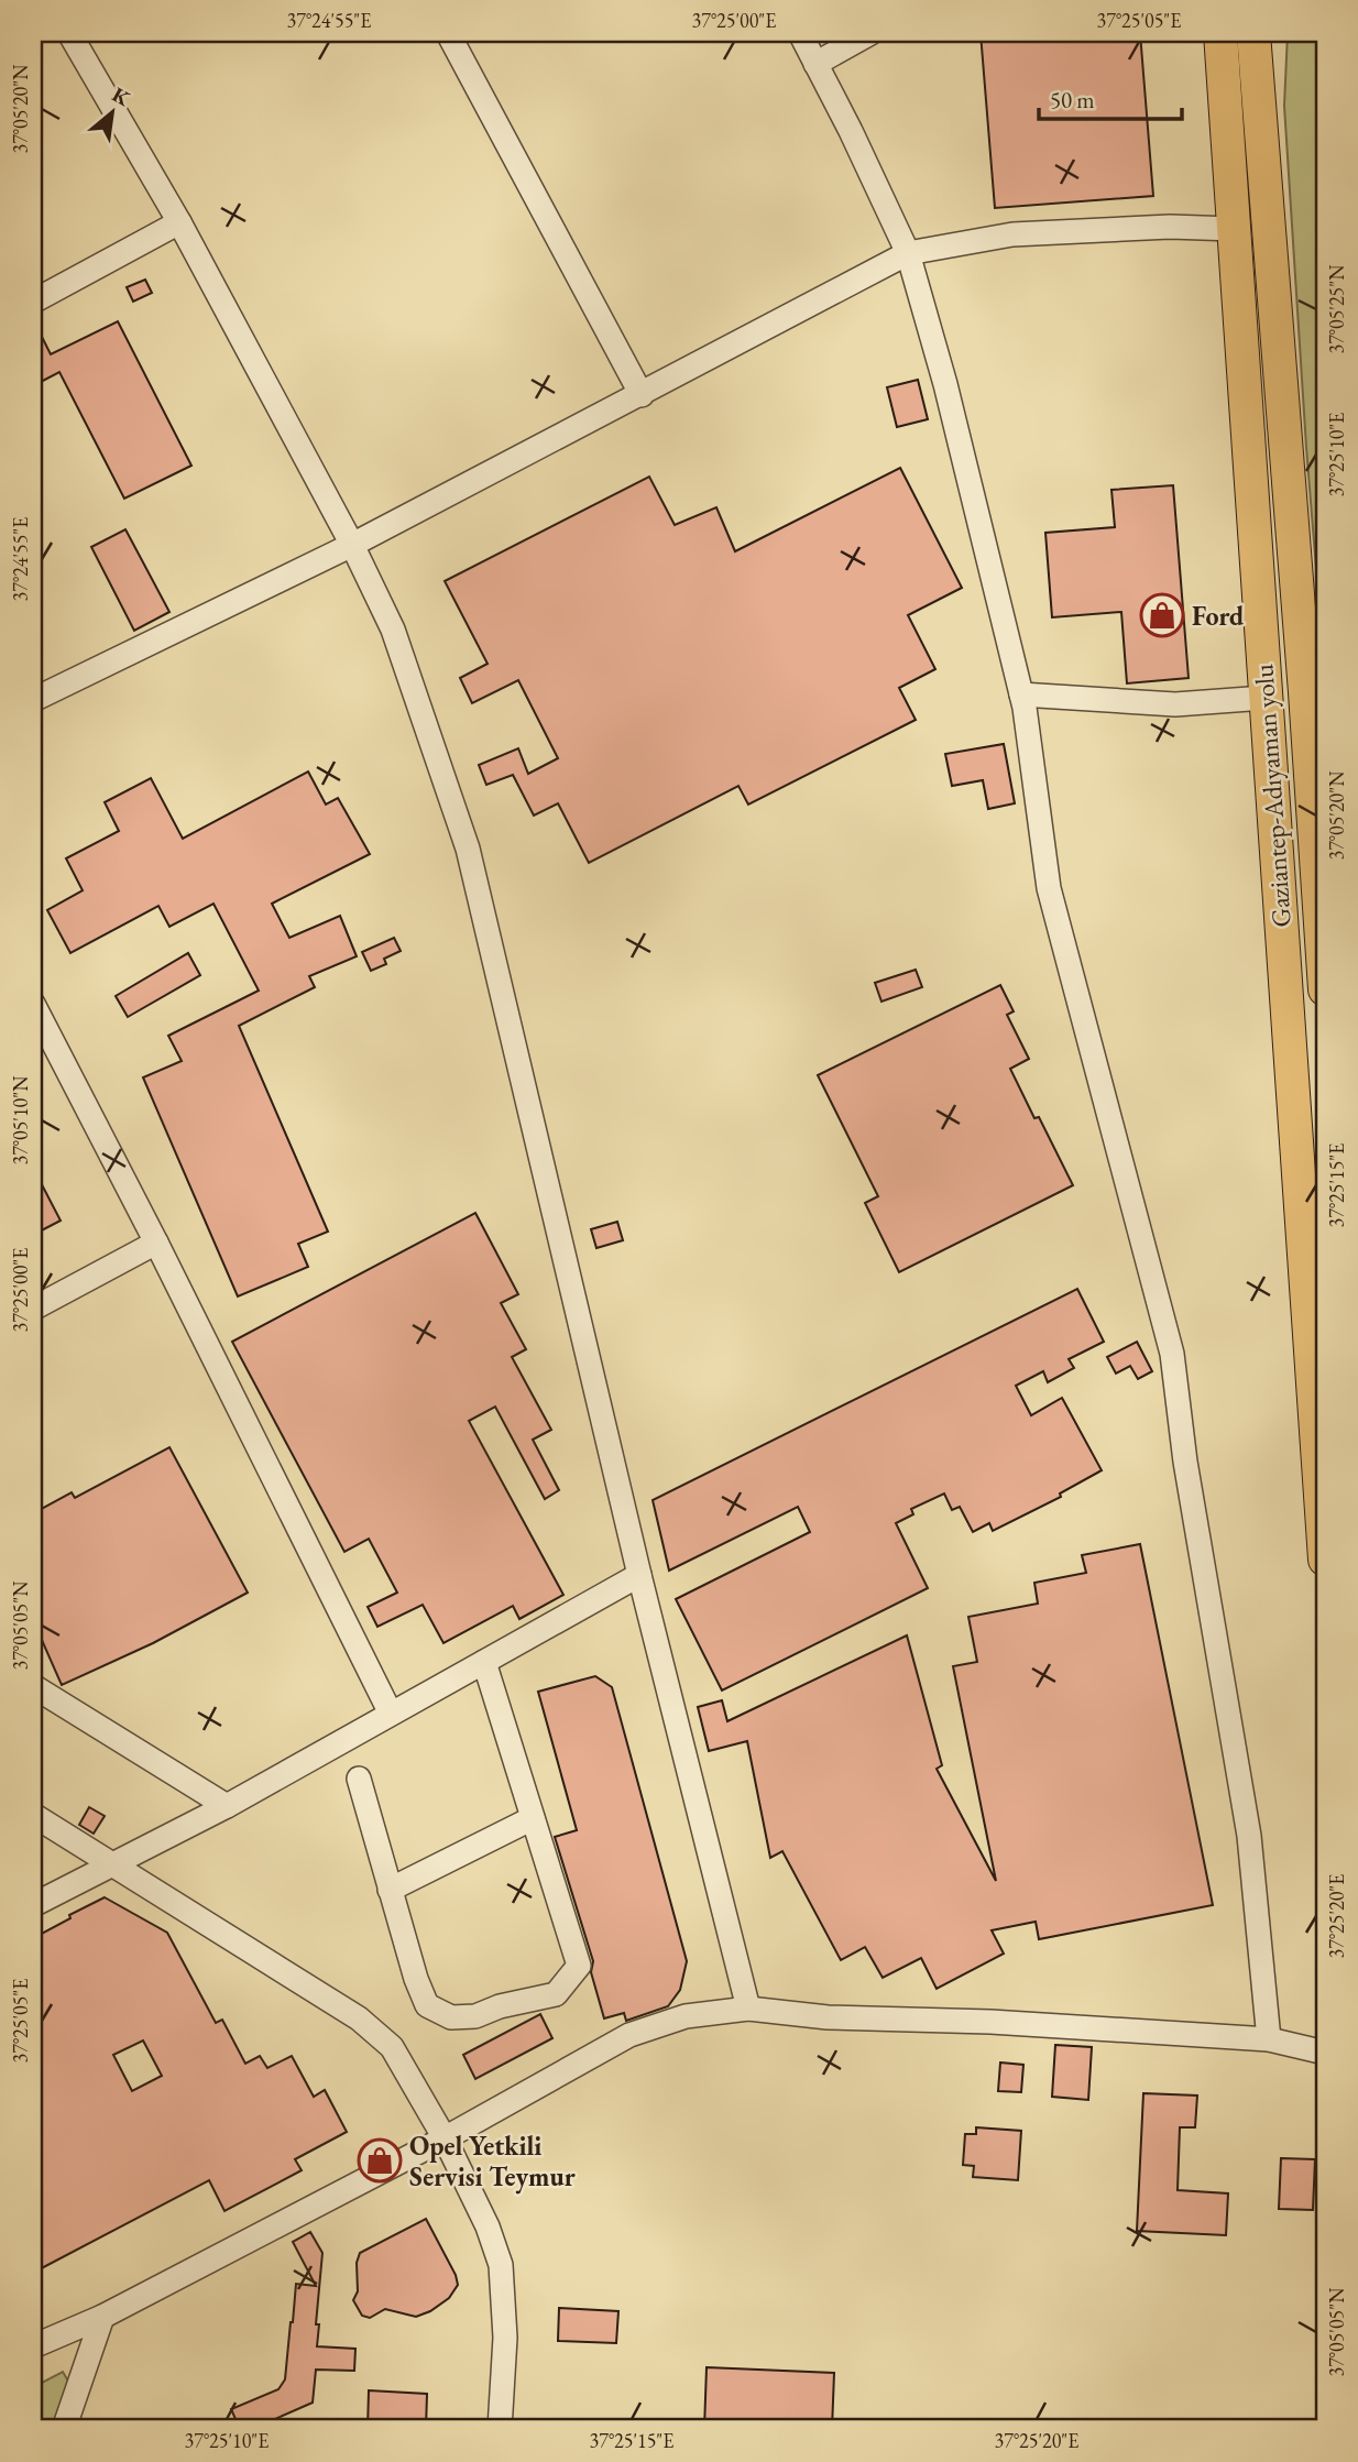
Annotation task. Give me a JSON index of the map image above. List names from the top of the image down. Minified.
{"streets":{"highway":["Gaziantep-Adıyaman yolu"]},"places":{"shop":["Ford","Opel Yetkili Servisi Teymur"]},"scale_bar":"50 m","north":"top right","coordinates":["37°24'55\"E","37°25'00\"E","37°25'05\"E","37°05'20\"N","37°05'25\"N","37°25'10\"E","37°05'10\"N","37°25'15\"E","37°05'05\"N","37°25'20\"E"]}
